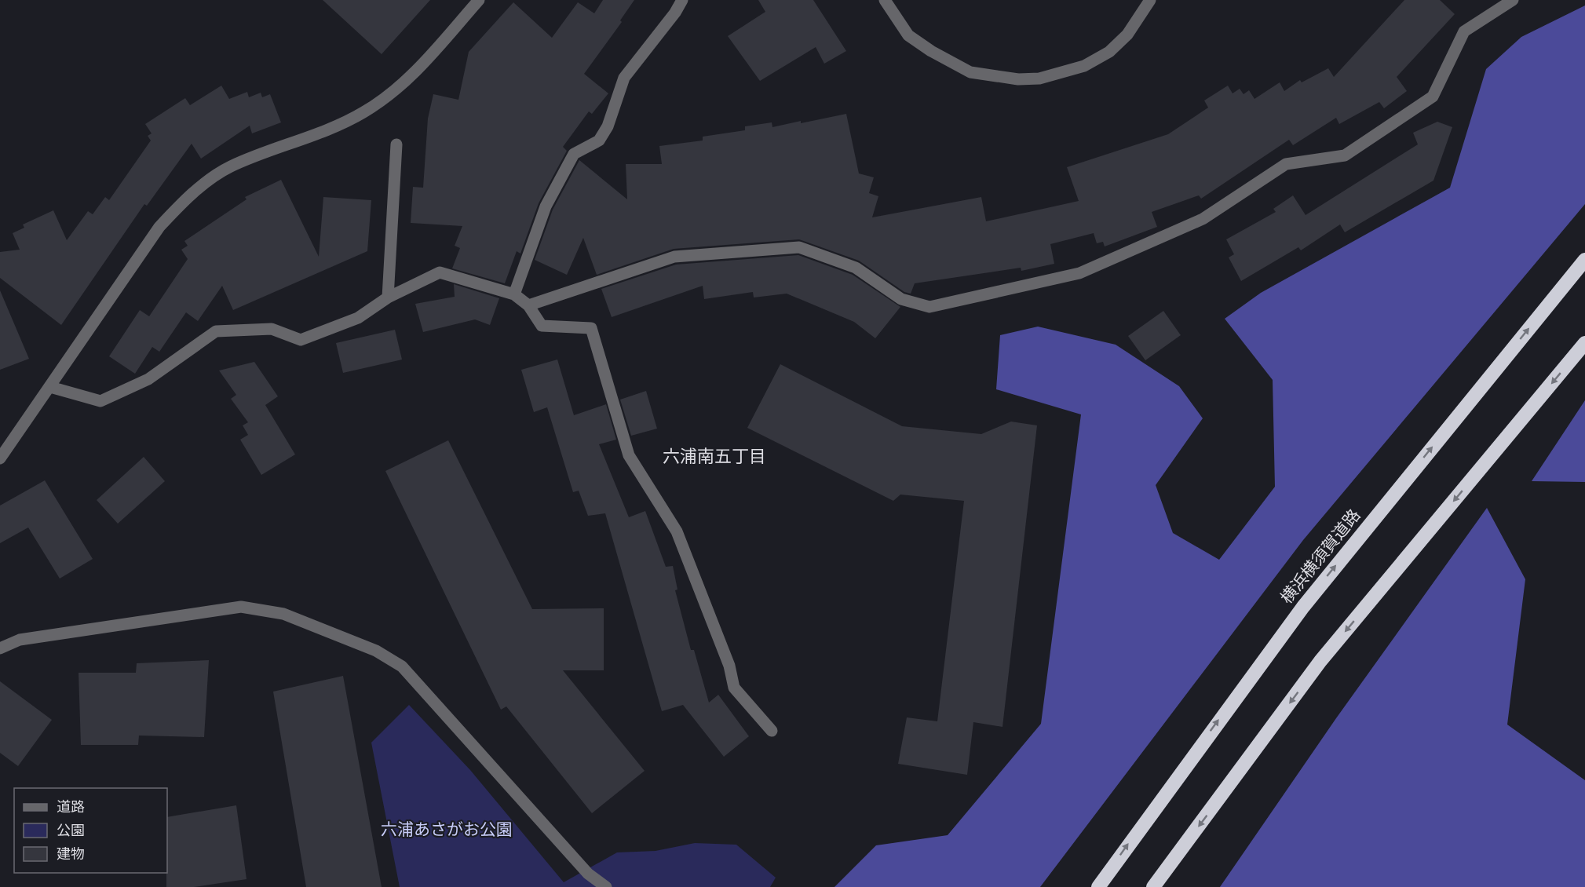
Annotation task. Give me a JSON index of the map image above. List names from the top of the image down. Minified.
{"streets":{"highway":["横浜横須賀道路"]},"districts":["六浦南五丁目"],"parks":["六浦あさがお公園"],"legend":["道路","公園","建物"]}
